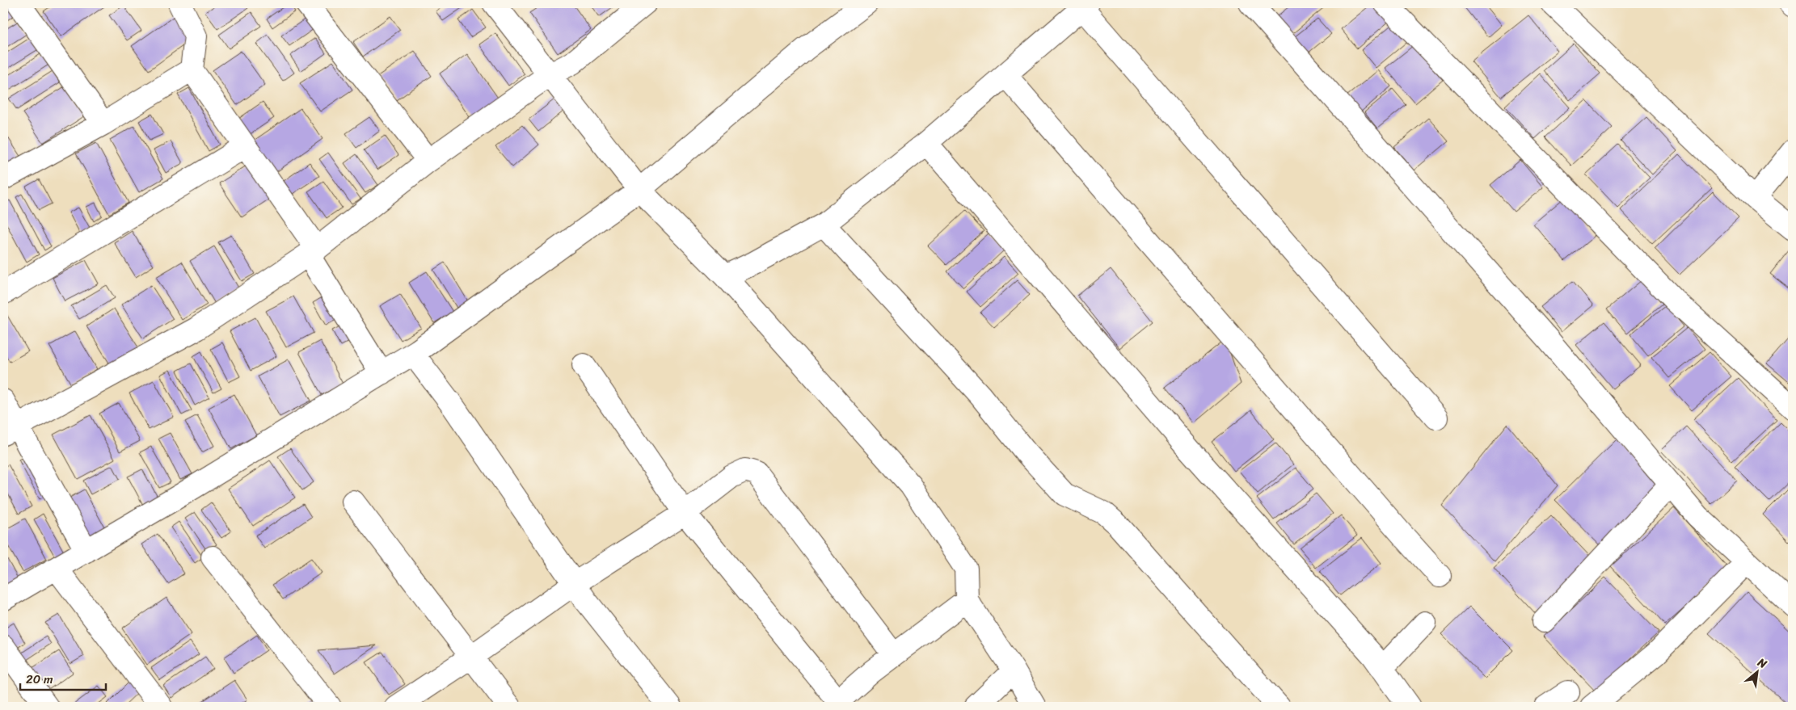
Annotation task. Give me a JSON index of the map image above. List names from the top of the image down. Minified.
{"scale_bar":"20 m","north":"top right"}
